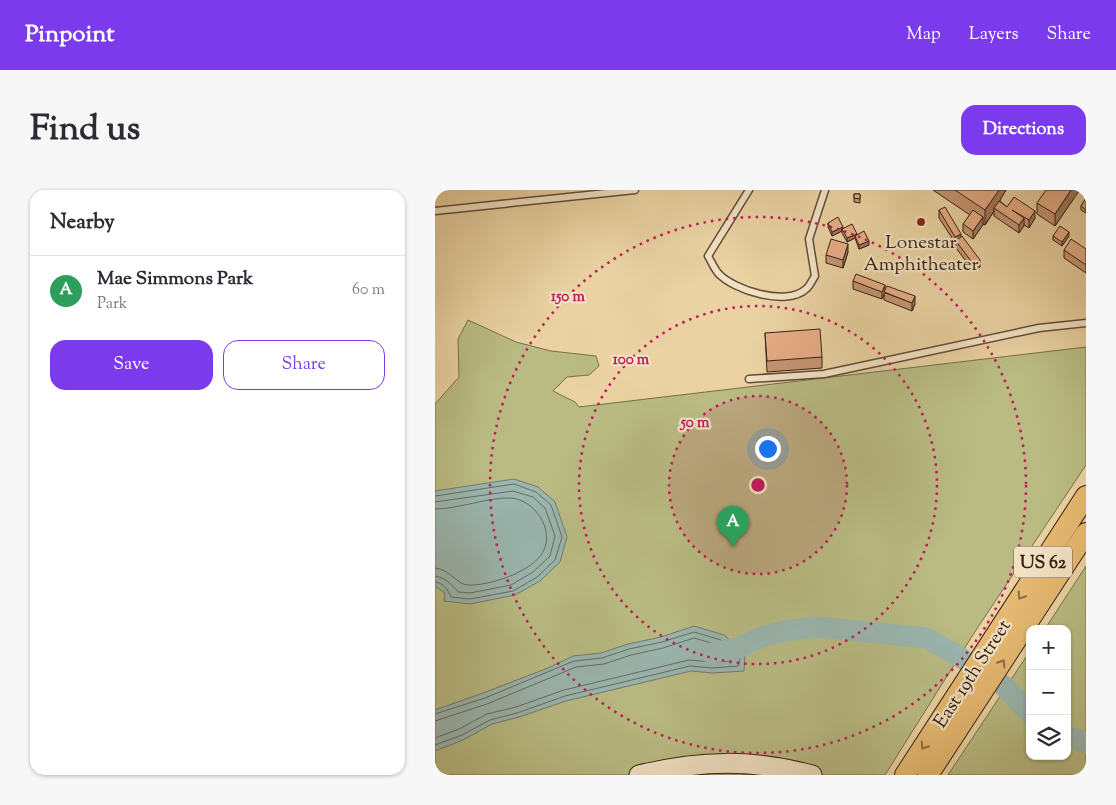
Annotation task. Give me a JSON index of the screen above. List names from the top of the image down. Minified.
{"streets":{"main road":["US 62","East 19th Street"]},"places":["Lonestar Amphitheater"],"page":{"header":"Pinpoint","nav":["Map","Layers","Share"],"title":"Find us","buttons":["Directions",["Save","Share"]],"heading":"Nearby","list":[{"mark":"A","name":"Mae Simmons Park","note":"Park","value":"60 m"}],"pins":"A","map_buttons":["+","−"]},"rings":["150 m","100 m","50 m"]}
